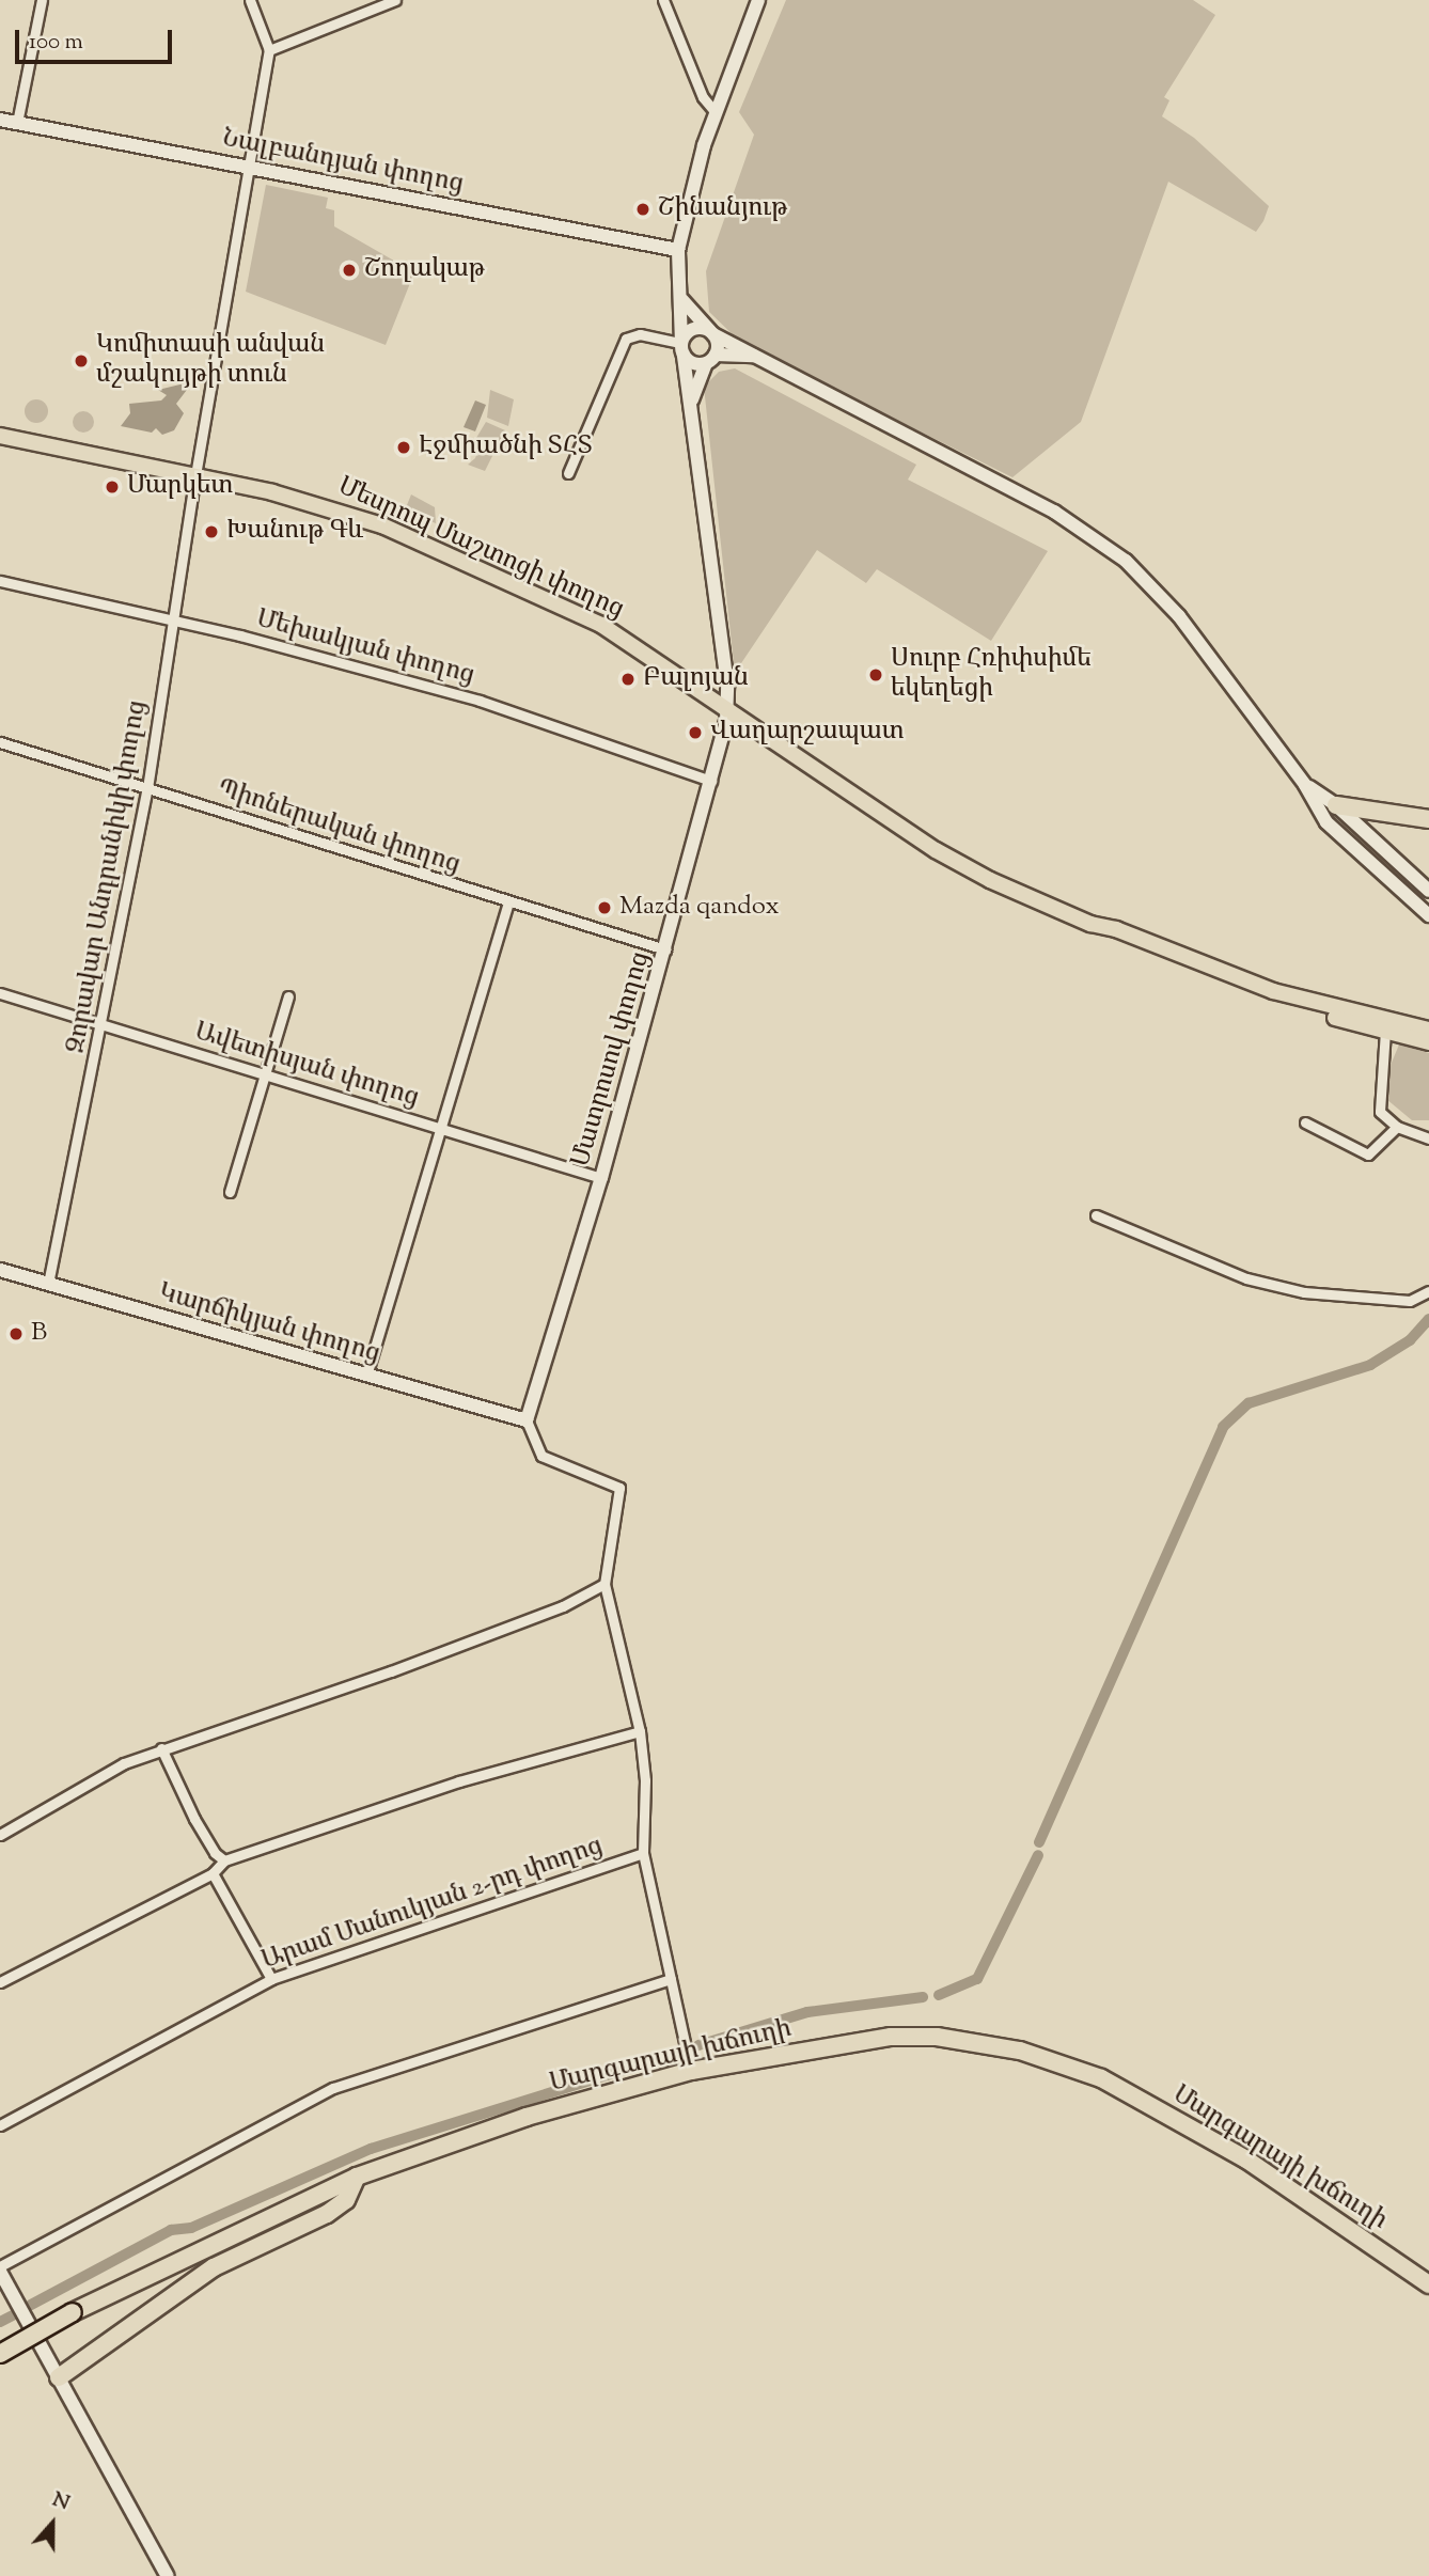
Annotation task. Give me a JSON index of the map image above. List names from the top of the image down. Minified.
{"streets":{"highway":["Մարգարայի խճուղի"],"main road":["Մեսրոպ Մաշտոցի փողոց"],"street":["Նալբանդյան փողոց","Մեխակյան փողոց","Պիոներական փողոց","Զորավար Անդրանիկի փողոց","Մատրոսով փողոց","Ավետիսյան փողոց","Կարճիկյան փողոց","Արամ Մանուկյան 2-րդ փողոց"]},"crossings":[["Նալբանդյան փողոց","Զորավար Անդրանիկի փողոց"],["Նալբանդյան փողոց","Մատրոսով փողոց"],["Մեսրոպ Մաշտոցի փողոց","Զորավար Անդրանիկի փողոց"],["Մեսրոպ Մաշտոցի փողոց","Մատրոսով փողոց"],["Մեխակյան փողոց","Զորավար Անդրանիկի փողոց"],["Մեխակյան փողոց","Մատրոսով փողոց"],["Պիոներական փողոց","Զորավար Անդրանիկի փողոց"],["Պիոներական փողոց","Մատրոսով փողոց"],["Զորավար Անդրանիկի փողոց","Ավետիսյան փողոց"],["Զորավար Անդրանիկի փողոց","Կարճիկյան փողոց"],["Մատրոսով փողոց","Ավետիսյան փողոց"],["Մատրոսով փողոց","Կարճիկյան փողոց"]],"places":["Շինանյութ","Շողակաթ","Կոմիտասի անվան մշակույթի տուն","Էջմիածնի ՏՀՏ","Մարկետ","Խանութ Գև","Սուրբ Հռիփսիմե եկեղեցի","Բալոյան","Վաղարշապատ","Mazda qandox","B"],"scale_bar":"100 m","north":"top"}
